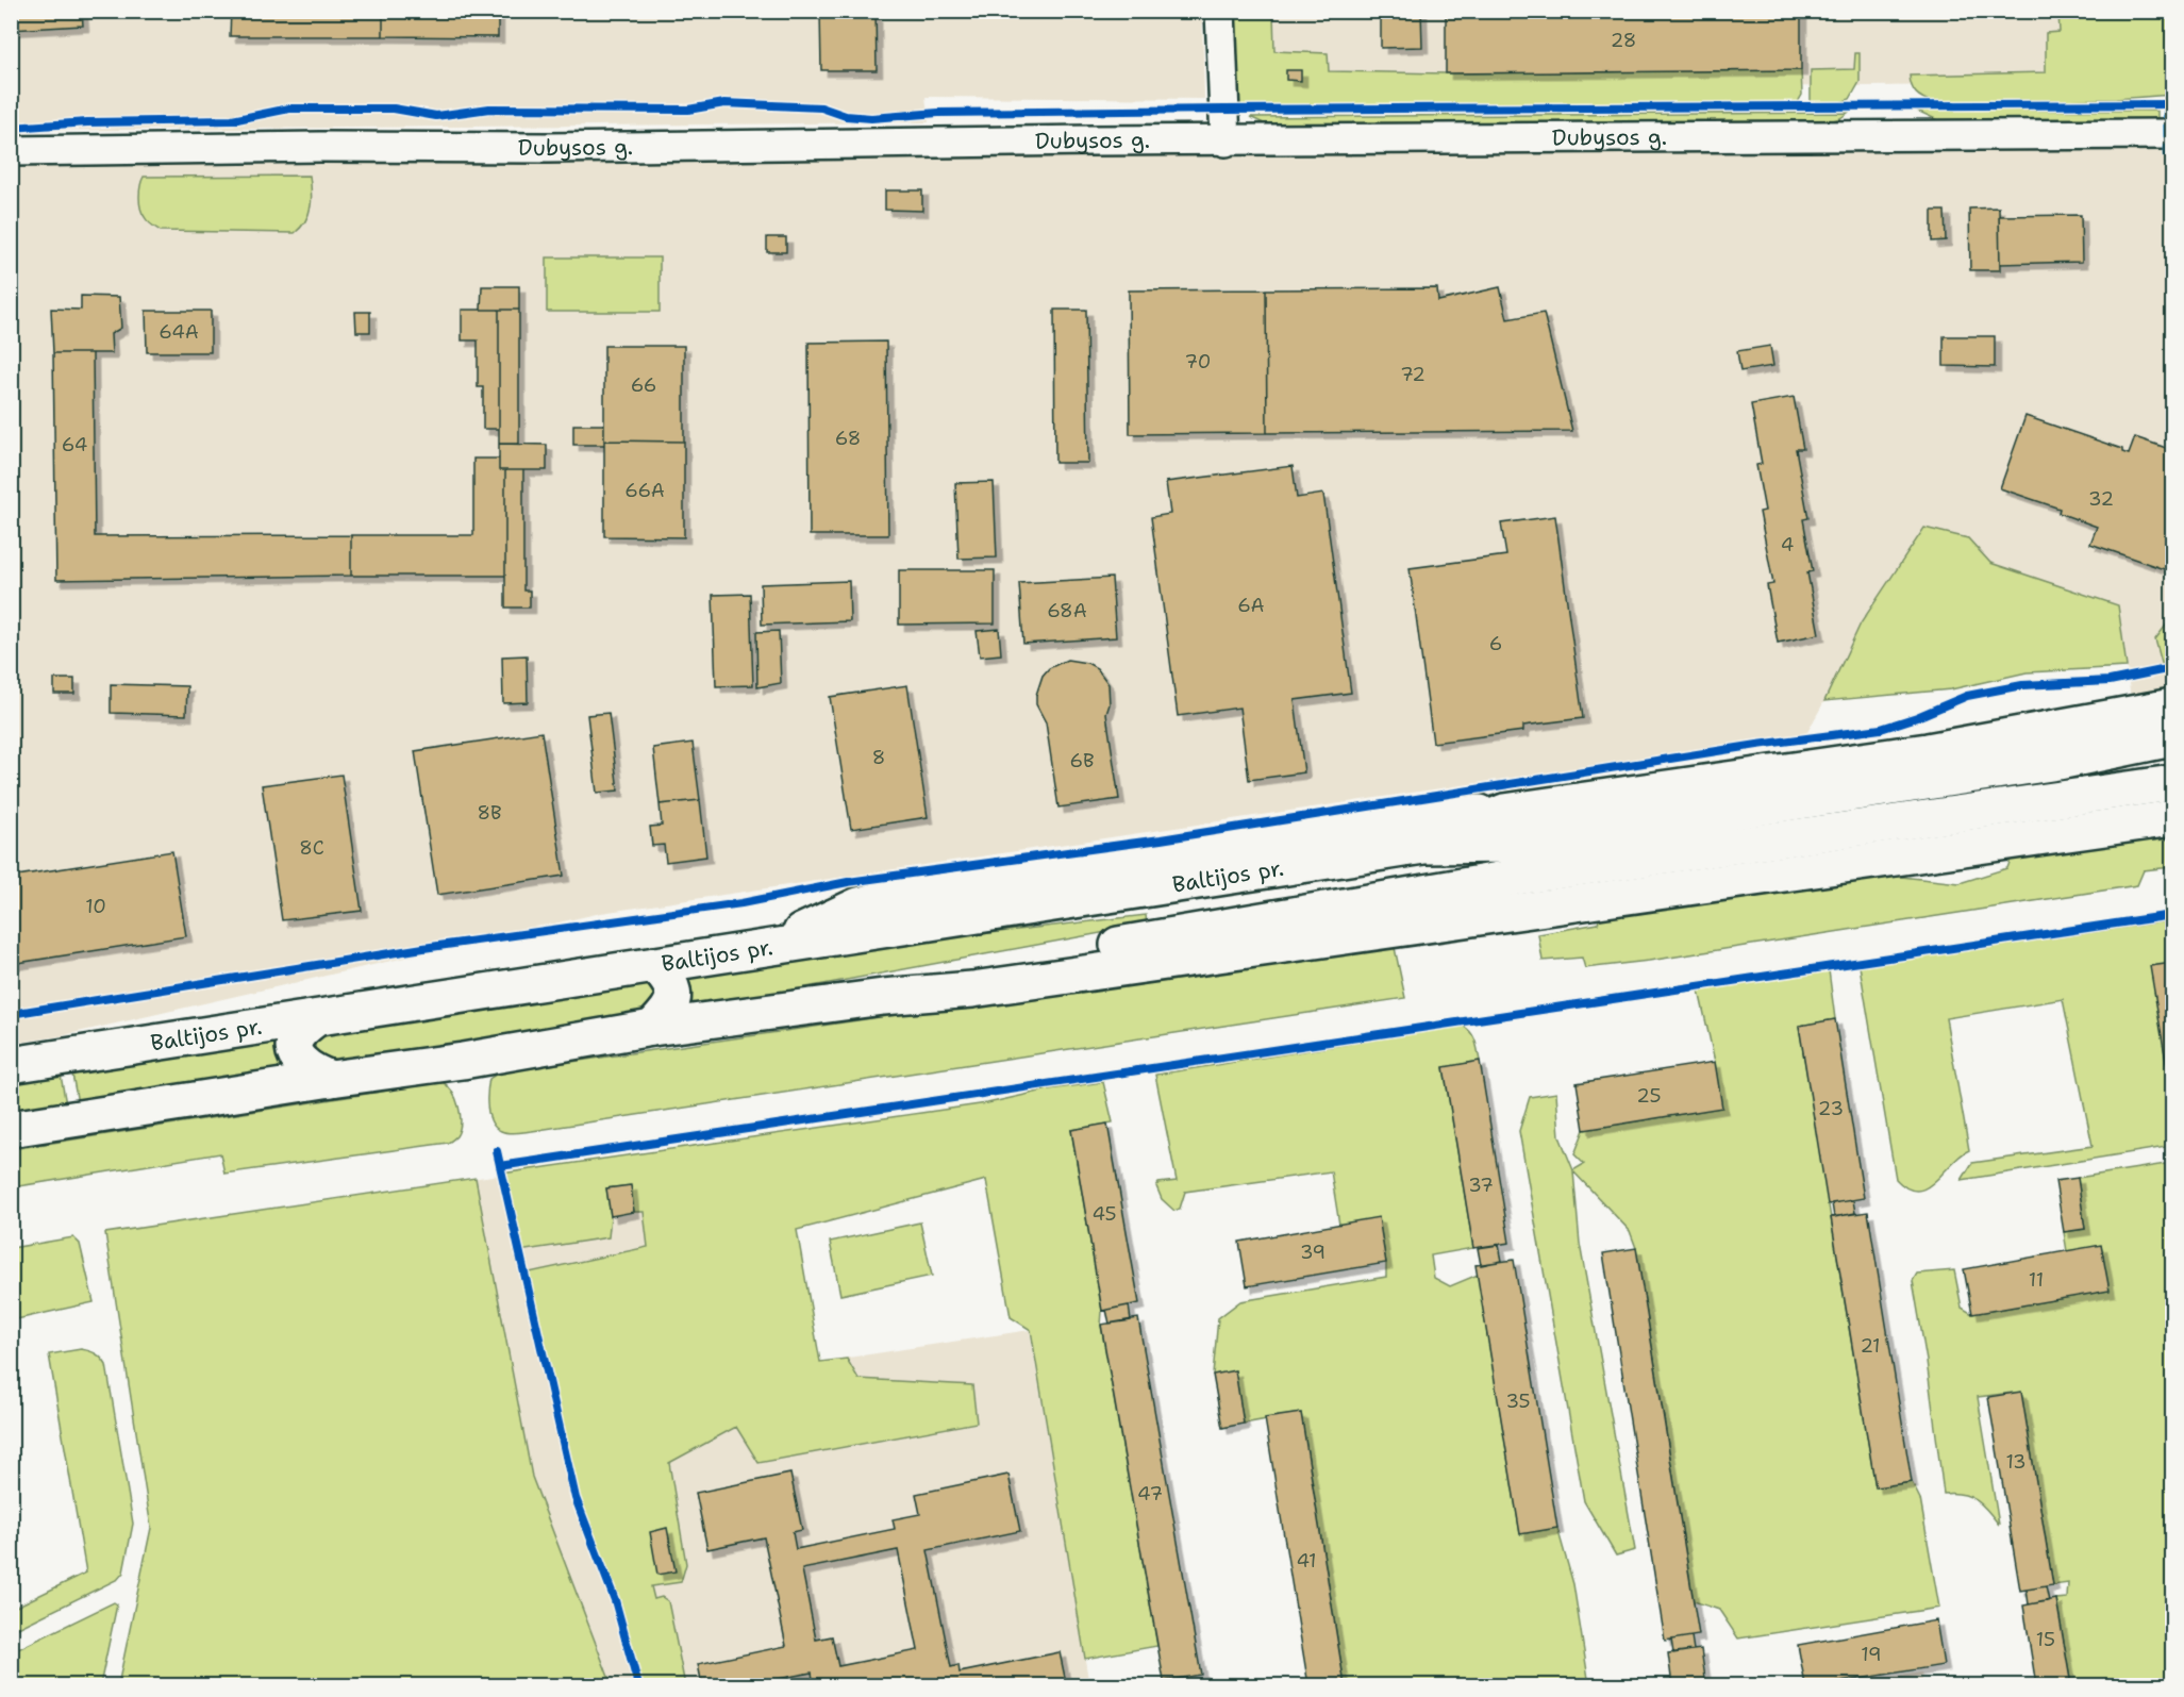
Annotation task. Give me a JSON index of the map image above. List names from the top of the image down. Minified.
{"streets":{"highway":["Baltijos pr."],"street":["Dubysos g."]},"house_numbers":["28","64A","70","72","66","68","64","66A","32","4","6A","68A","6","8","6B","8B","8C","10","25","23","37","45","39","11","21","35","13","47","41","15","19"]}
